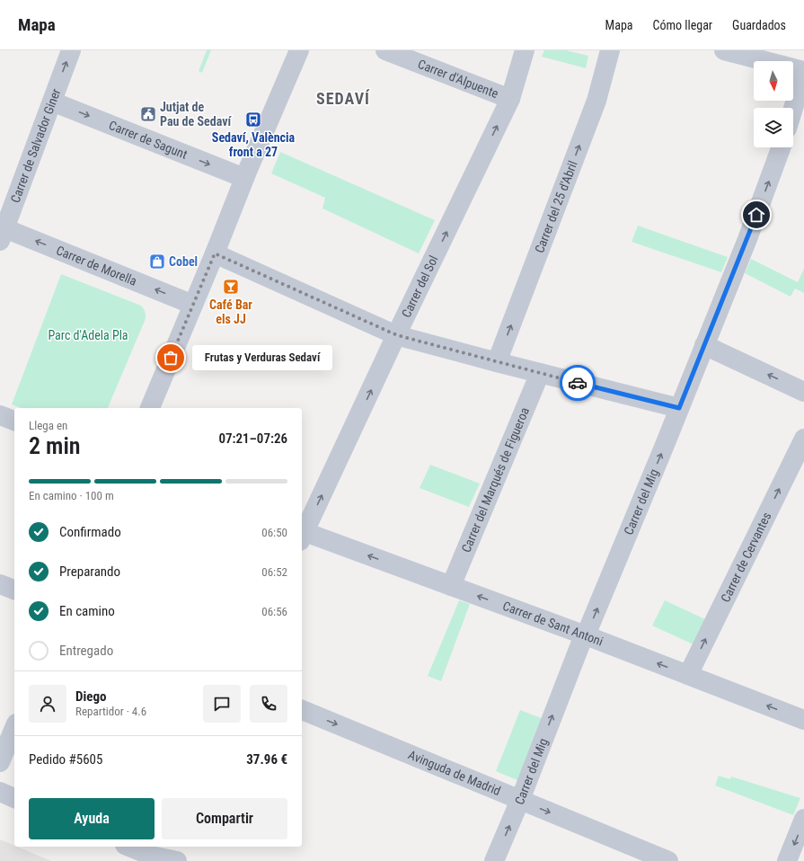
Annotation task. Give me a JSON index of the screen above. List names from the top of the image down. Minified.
{"streets":{"street":["Carrer d'Alpuente","Carrer de Sagunt","Carrer de Salvador Giner","Carrer del 25 d'Abril","Carrer de Morella","Carrer del Sol","Carrer del Marqués de Figueroa","Carrer del Mig","Carrer de Cervantes","Carrer de Sant Antoni","Avinguda de Madrid"]},"crossings":[["Carrer d'Alpuente","Carrer del Sol"],["Carrer de Sagunt","Carrer de Salvador Giner"],["Carrer de Salvador Giner","Carrer de Morella"],["Carrer del Sol","Carrer de Sant Antoni"],["Carrer del Marqués de Figueroa","Carrer de Sant Antoni"],["Carrer del Mig","Carrer de Sant Antoni"],["Carrer del Mig","Avinguda de Madrid"],["Carrer de Cervantes","Carrer de Sant Antoni"]],"one_way":["Carrer de Sagunt","Carrer del 25 d'Abril","Carrer de Morella","Carrer del Sol","Carrer del Mig","Carrer de Cervantes","Carrer de Sant Antoni","Avinguda de Madrid"],"districts":["SEDAVÍ"],"parks":["Parc d'Adela Pla"],"places":{"public building":["Jutjat de Pau de Sedaví"],"bus stop":["Sedaví, València front a 27"],"shop":["Cobel"],"bar":["Café Bar els JJ"],"other":["Frutas y Verduras Sedaví"]},"north":"bottom","page":{"header":"Mapa","nav":["Mapa","Cómo llegar","Guardados"],"bubble":"Frutas y Verduras Sedaví","heading":["2 min","Llega en","07:21–07:26"],"panel":["Diego","Repartidor · 4.6","Pedido #5605","37.96 €"],"bar":"En camino · 100 m","list":[["Confirmado","06:50"],["Preparando","06:52"],["En camino","06:56"],"Entregado"],"buttons":["Ayuda","Compartir"]}}
